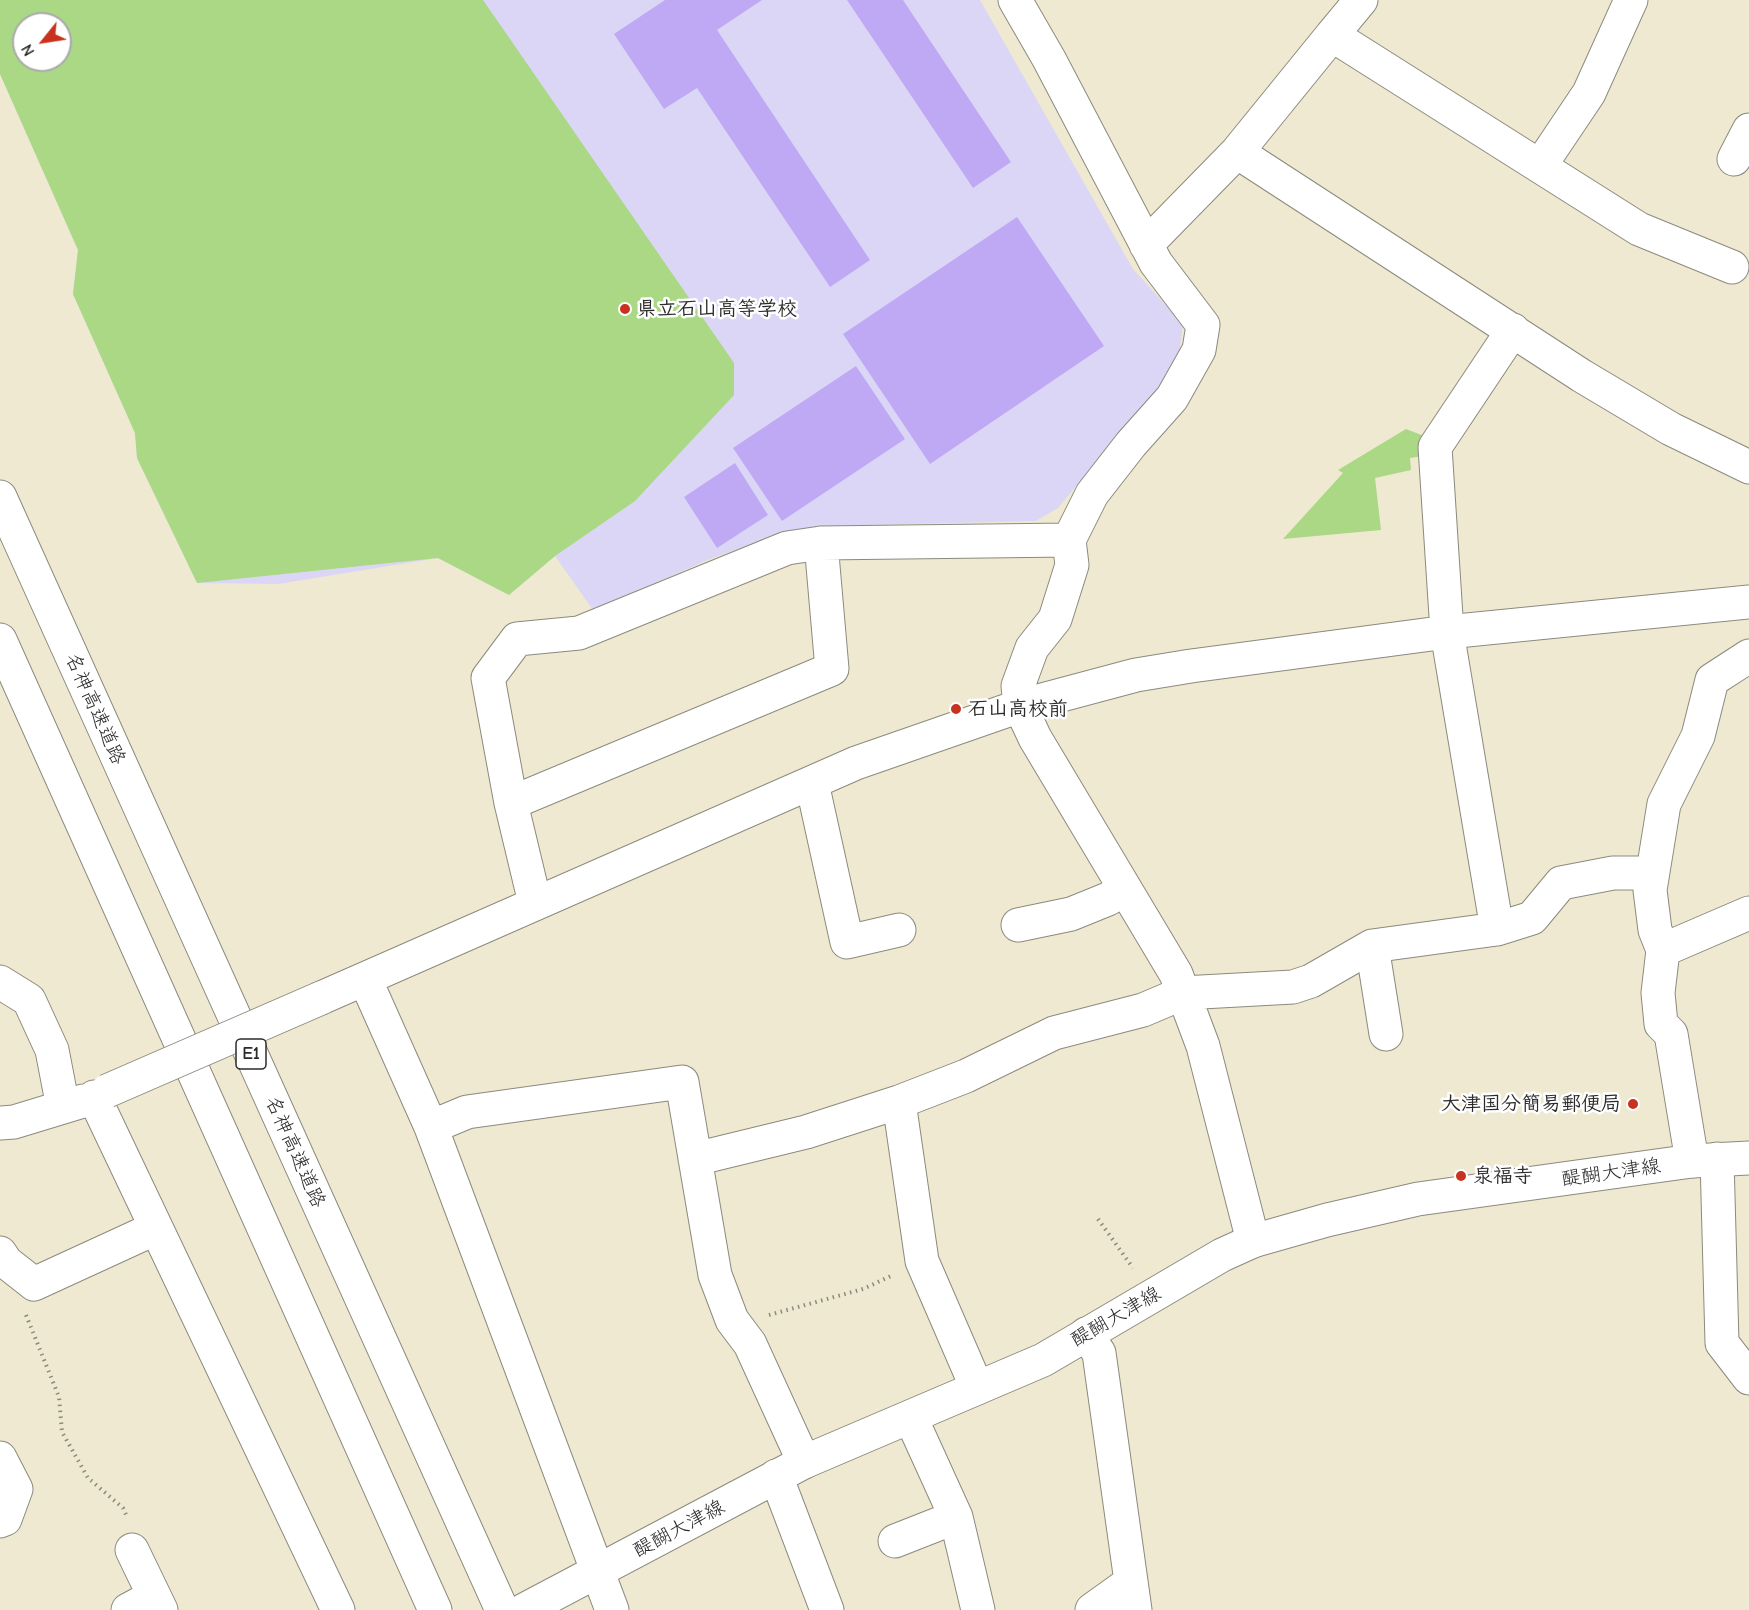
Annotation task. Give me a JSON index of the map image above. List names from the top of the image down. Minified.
{"streets":{"main road":["名神高速道路","E1","醍醐大津線"]},"places":["県立石山高等学校","石山高校前","大津国分簡易郵便局","泉福寺"],"north":"bottom left"}
